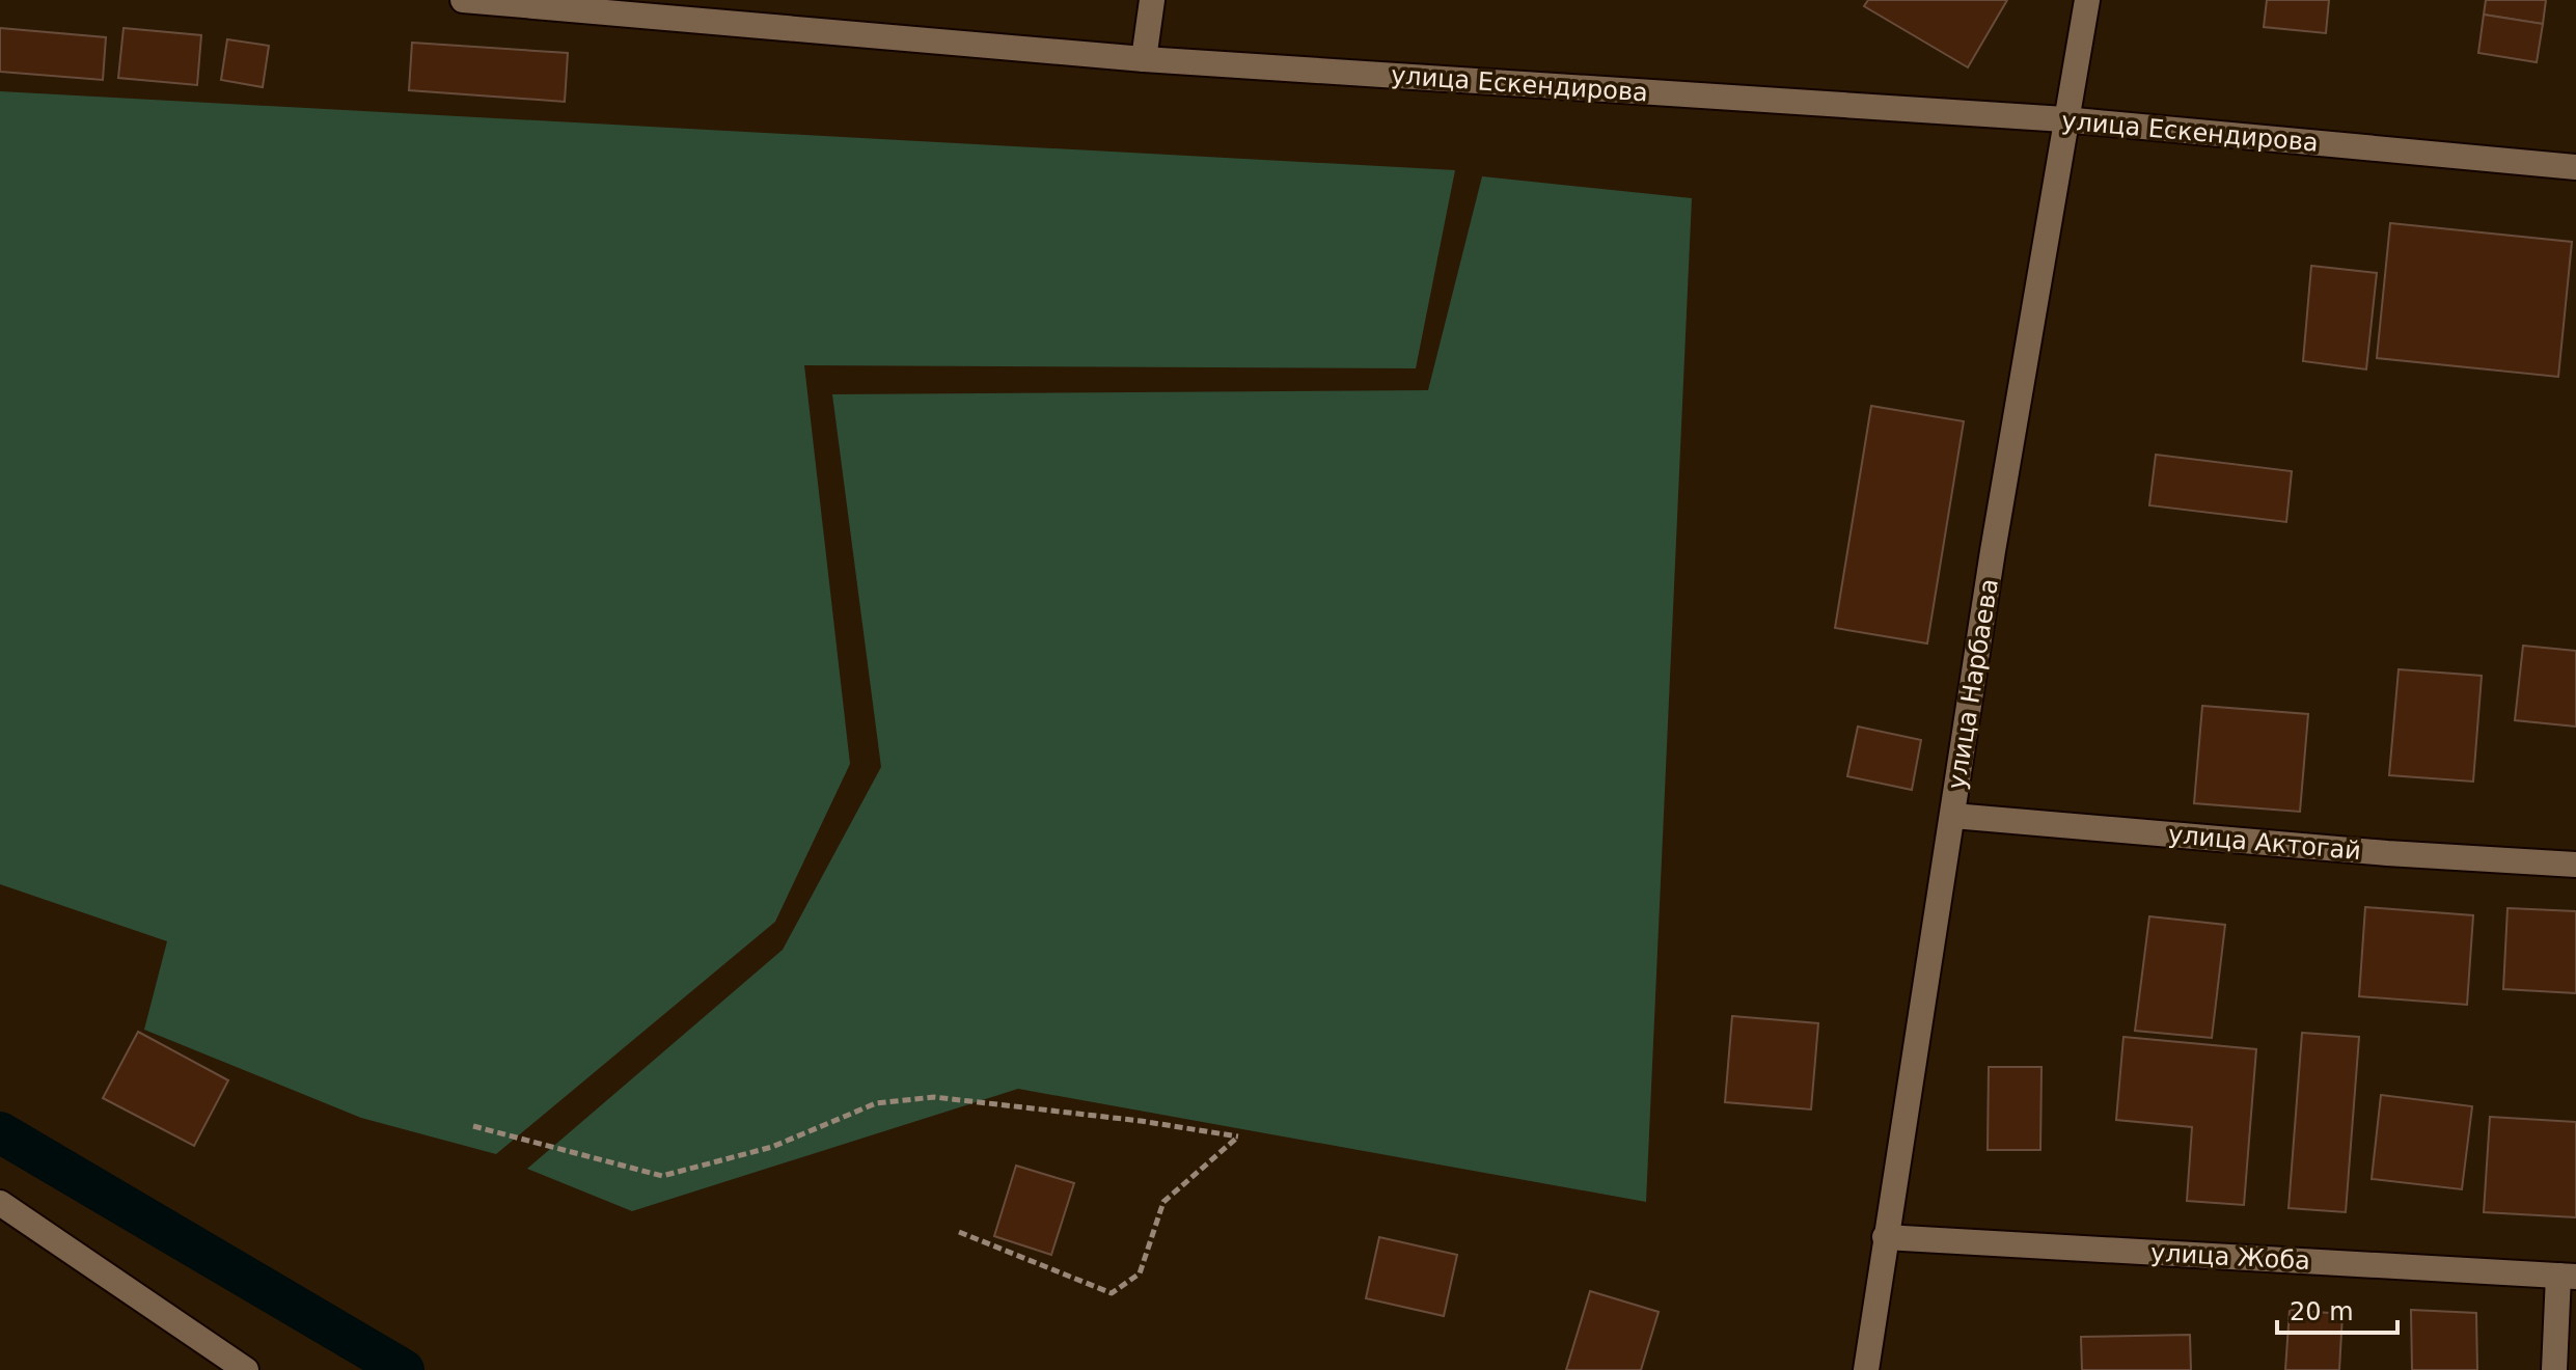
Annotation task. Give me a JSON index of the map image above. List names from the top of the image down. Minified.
{"streets":{"street":["улица Ескендирова","улица Нарбаева","улица Актогай","улица Жоба"]},"crossings":[["улица Ескендирова","улица Нарбаева"],["улица Нарбаева","улица Актогай"],["улица Нарбаева","улица Жоба"]],"scale_bar":"20 m"}
